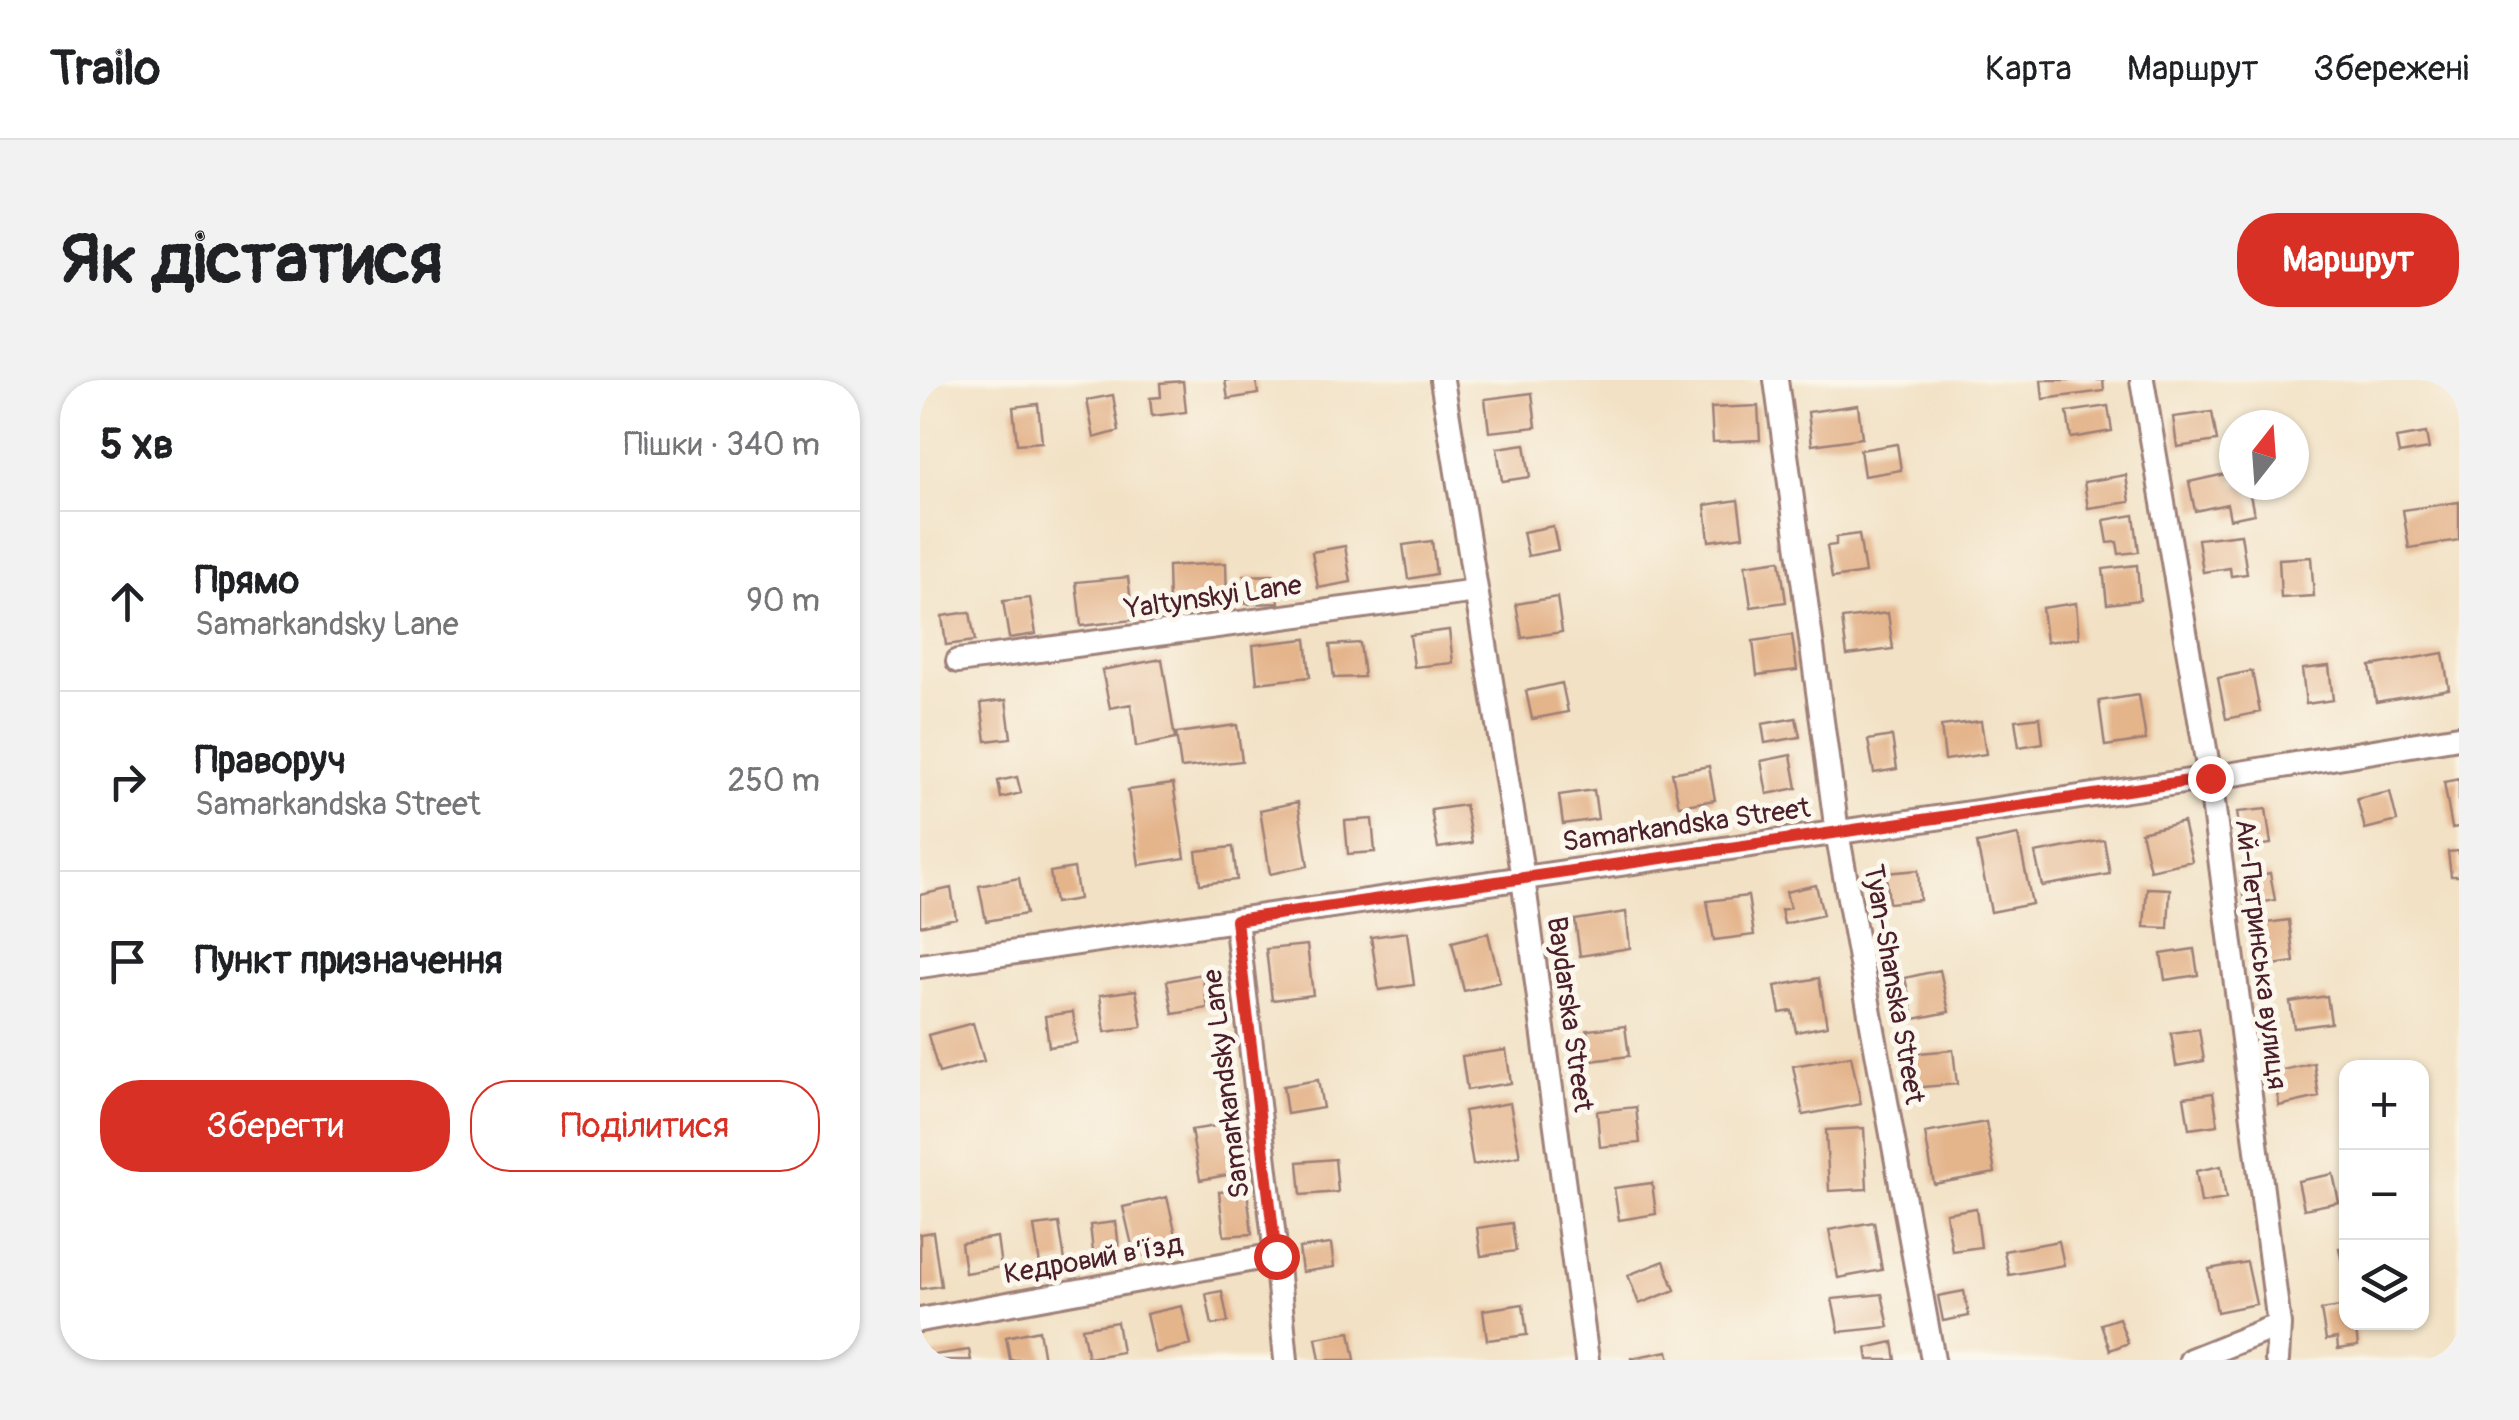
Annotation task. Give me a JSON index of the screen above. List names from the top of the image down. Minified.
{"streets":{"street":["Yaltynskyi Lane","Samarkandska Street","Ай-Петринська вулиця","Tyan-Shanska Street","Baydarska Street","Samarkandsky Lane","Кедровий в’їзд"]},"crossings":[["Yaltynskyi Lane","Baydarska Street"],["Samarkandska Street","Ай-Петринська вулиця"],["Samarkandska Street","Tyan-Shanska Street"],["Samarkandska Street","Baydarska Street"],["Samarkandska Street","Samarkandsky Lane"],["Samarkandsky Lane","Кедровий в’їзд"]],"north":"top","page":{"header":"Trailo","nav":["Карта","Маршрут","Збережені"],"buttons":["Маршрут",["Зберегти","Поділитися"]],"title":"Як дістатися","heading":["5 хв","Пішки · 340 m"],"list":[["Прямо","Samarkandsky Lane","90 m"],["Праворуч","Samarkandska Street","250 m"],"Пункт призначення"],"map_buttons":["+","−"]}}
